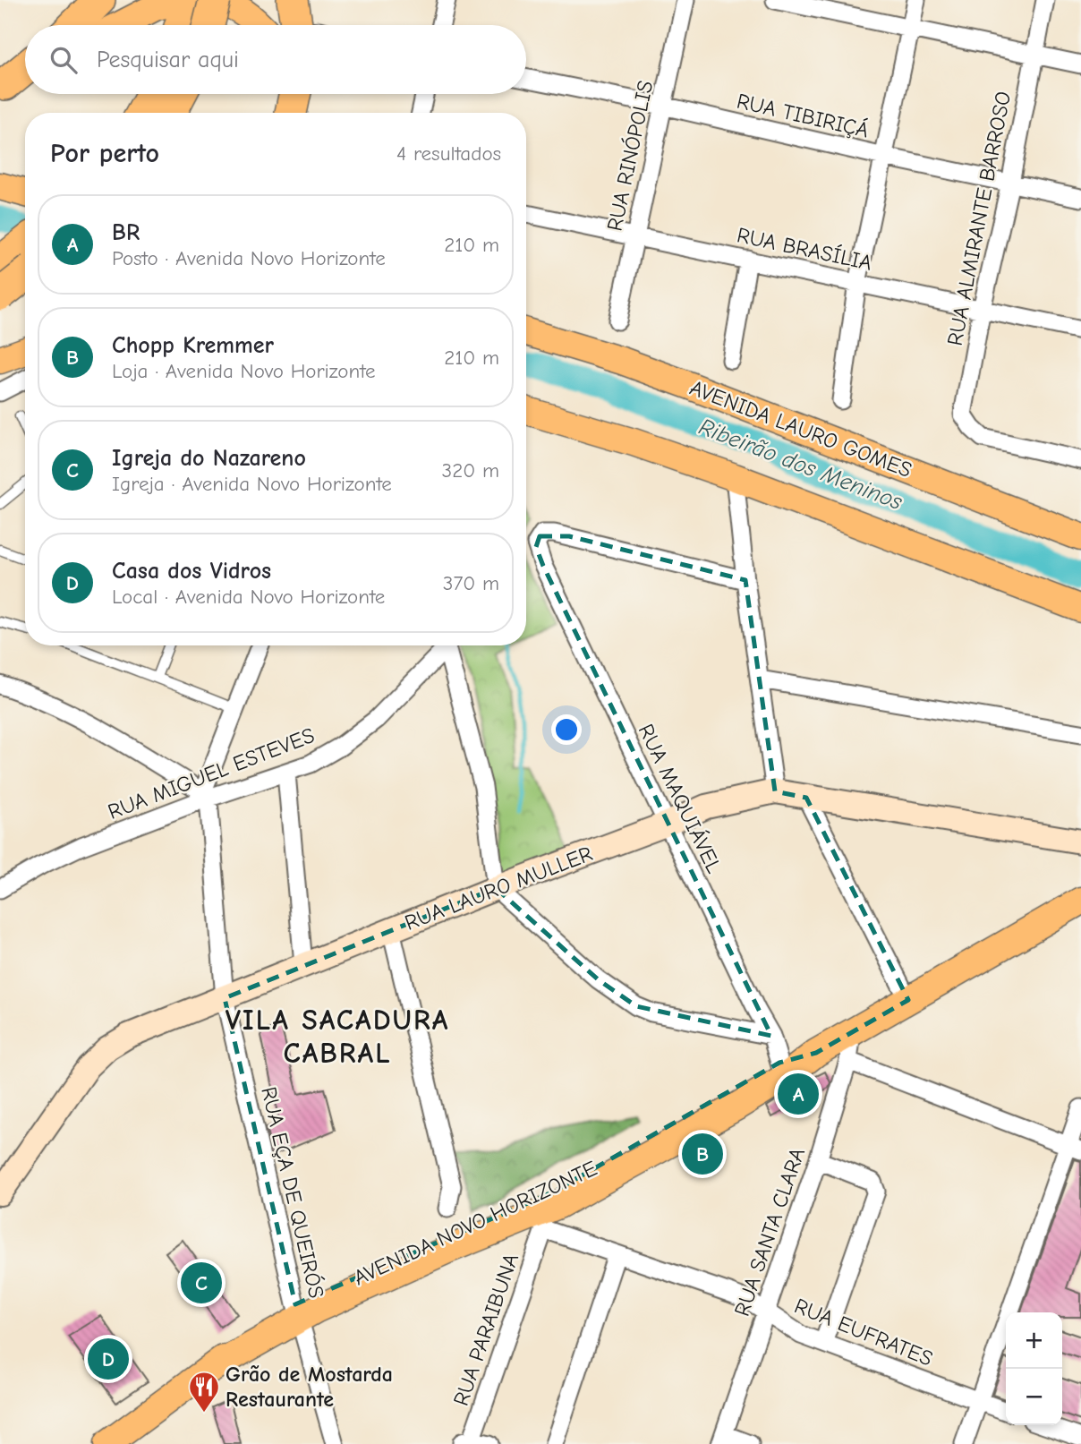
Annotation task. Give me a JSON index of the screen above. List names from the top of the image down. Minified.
{"streets":{"main road":["AVENIDA LAURO GOMES","AVENIDA NOVO HORIZONTE"],"street":["RUA TIBIRIÇÁ","RUA RINÓPOLIS","RUA ALMIRANTE BARROSO","RUA BRASÍLIA","RUA MIGUEL ESTEVES","RUA MAQUIÁVEL","RUA LAURO MULLER","RUA EÇA DE QUEIRÓS","RUA SANTA CLARA","RUA PARAIBUNA","RUA EUFRATES"]},"crossings":[["RUA TIBIRIÇÁ","RUA RINÓPOLIS"],["RUA TIBIRIÇÁ","RUA ALMIRANTE BARROSO"],["RUA RINÓPOLIS","RUA BRASÍLIA"],["RUA ALMIRANTE BARROSO","RUA BRASÍLIA"],["RUA MIGUEL ESTEVES","RUA EÇA DE QUEIRÓS"],["RUA MAQUIÁVEL","RUA LAURO MULLER"],["RUA MAQUIÁVEL","AVENIDA NOVO HORIZONTE"],["RUA LAURO MULLER","RUA EÇA DE QUEIRÓS"],["RUA EÇA DE QUEIRÓS","AVENIDA NOVO HORIZONTE"],["AVENIDA NOVO HORIZONTE","RUA SANTA CLARA"],["AVENIDA NOVO HORIZONTE","RUA PARAIBUNA"],["AVENIDA NOVO HORIZONTE","RUA EUFRATES"],["RUA SANTA CLARA","RUA EUFRATES"],["RUA PARAIBUNA","RUA EUFRATES"]],"districts":["VILA SACADURA CABRAL"],"water":["Ribeirão dos Meninos"],"places":{"restaurant":["Grão de Mostarda Restaurante"]},"page":{"search":"Pesquisar aqui","heading":["Por perto","4 resultados"],"list":[{"mark":"A","name":"BR","note":"Posto · Avenida Novo Horizonte","value":"210 m"},{"mark":"B","name":"Chopp Kremmer","note":"Loja · Avenida Novo Horizonte","value":"210 m"},{"mark":"C","name":"Igreja do Nazareno","note":"Igreja · Avenida Novo Horizonte","value":"320 m"},{"mark":"D","name":"Casa dos Vidros","note":"Local · Avenida Novo Horizonte","value":"370 m"}],"pins":["A","B","C","D"],"map_buttons":["+","−"]}}
